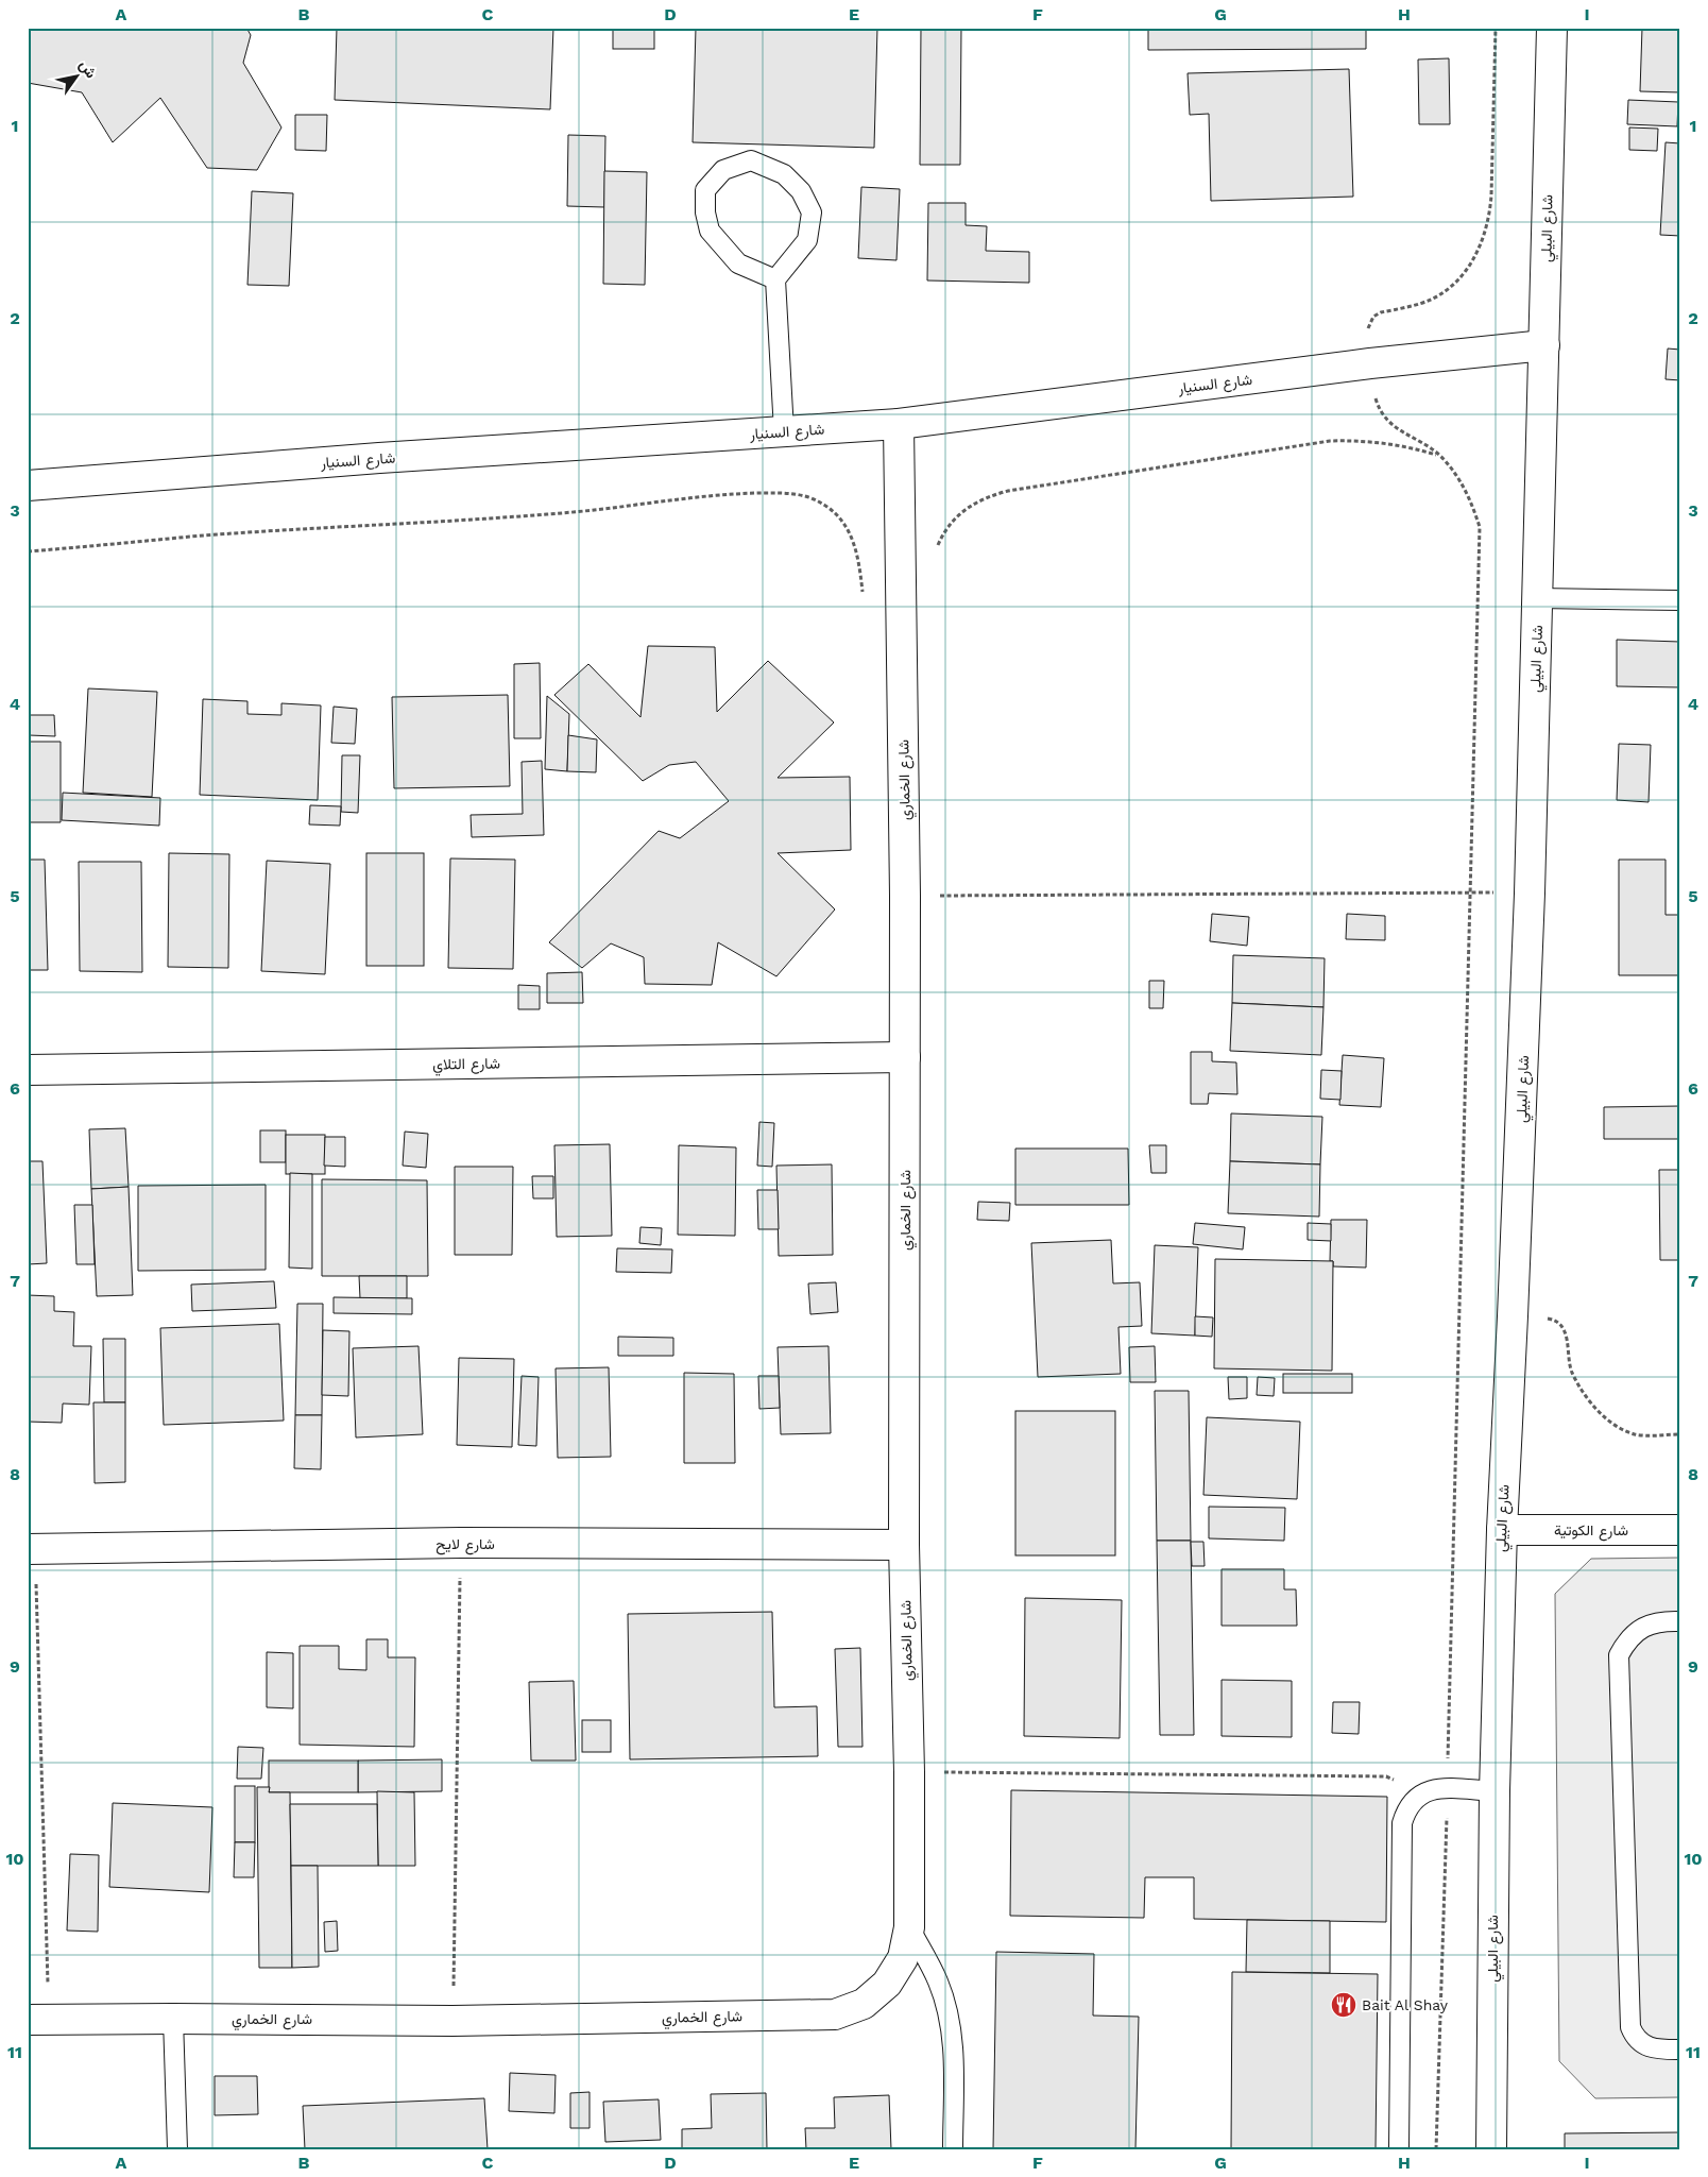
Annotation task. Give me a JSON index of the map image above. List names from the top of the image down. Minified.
{"streets":{"street":["شارع البيلي","شارع السنيار","شارع الخماري","شارع التلاي","شارع الكوتية","شارع لايح"]},"crossings":[["شارع البيلي","شارع السنيار"],["شارع البيلي","شارع الكوتية"],["شارع السنيار","شارع الخماري"],["شارع الخماري","شارع التلاي"],["شارع الخماري","شارع لايح"]],"places":{"restaurant":["Bait Al Shay"]},"north":"top right","grid":{"columns":["A","B","C","D","E","F","G","H","I"],"rows":["1","2","3","4","5","6","7","8","9","10","11"]}}
